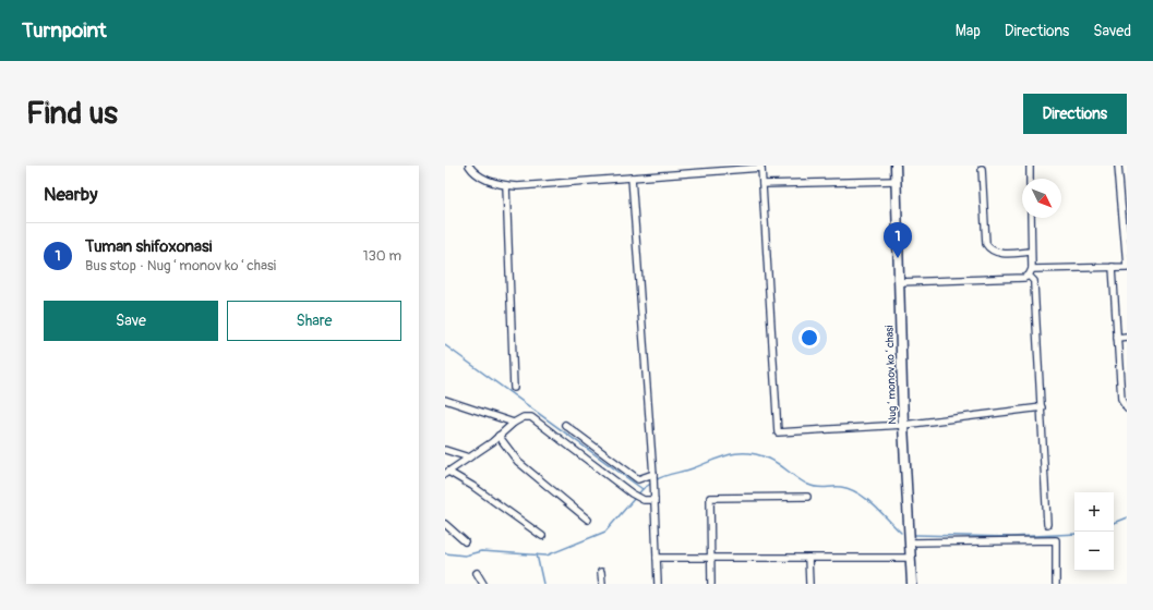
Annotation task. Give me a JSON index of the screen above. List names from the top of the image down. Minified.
{"streets":{"main road":["Nugʻmonov koʻchasi"]},"north":"bottom right","page":{"header":"Turnpoint","nav":["Map","Directions","Saved"],"buttons":["Directions",["Save","Share"]],"title":"Find us","heading":"Nearby","list":[{"mark":"1","name":"Tuman shifoxonasi","note":"Bus stop · Nugʻmonov koʻchasi","value":"130 m"}],"pins":"1","map_buttons":["+","−"]}}
